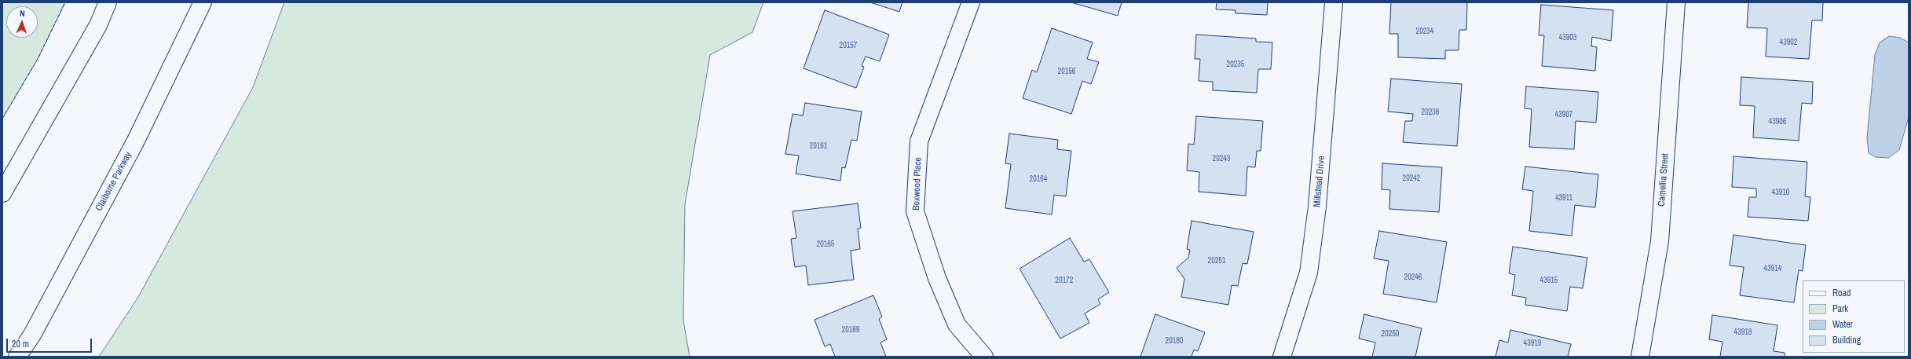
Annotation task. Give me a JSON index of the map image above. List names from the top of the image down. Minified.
{"streets":{"street":["Camellia Street","Claiborne Parkway","Millstead Drive","Boxwood Place"]},"house_numbers":["20234","43903","43902","20157","20235","20156","20238","43907","43906","20161","20243","20242","20164","43910","43911","20165","20251","43914","20246","20172","43915","20169","43918","20250","20180","43919"],"legend":["Road","Park","Water","Building"],"scale_bar":"20 m","north":"top"}
